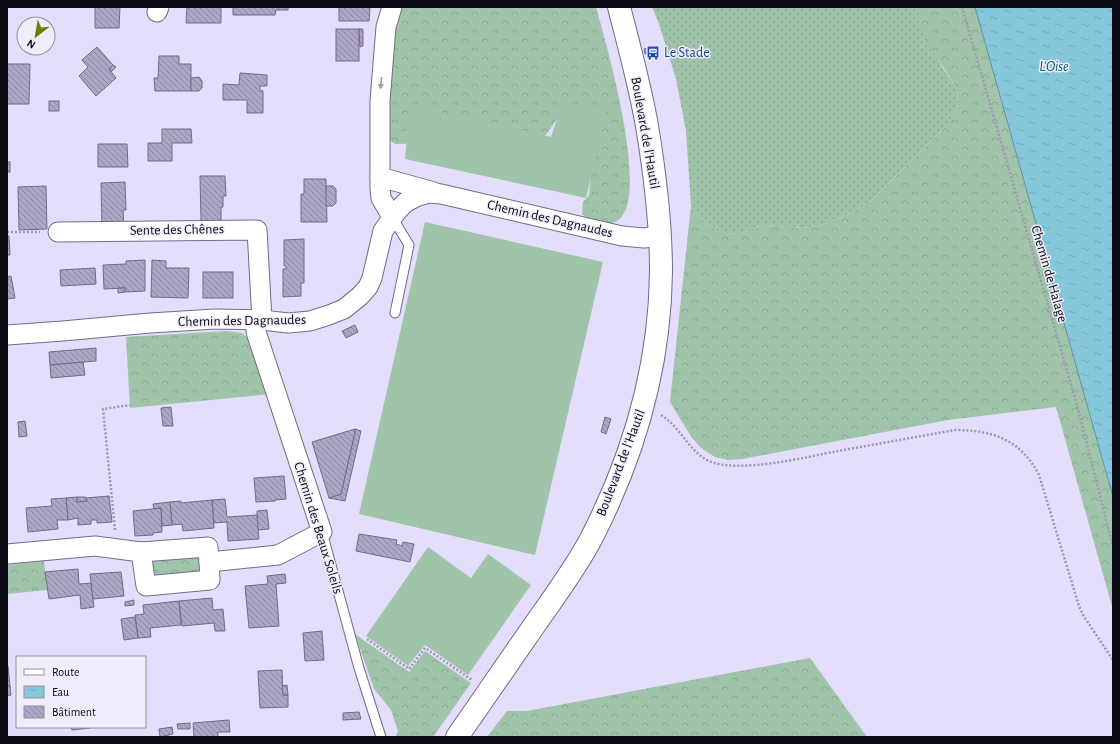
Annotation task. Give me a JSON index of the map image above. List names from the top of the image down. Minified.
{"streets":{"main road":["Boulevard de l'Hautil"],"street":["Chemin des Dagnaudes","Sente des Chênes","Chemin des Beaux Soleils"],"path":["Chemin de Halage"]},"crossings":[["Boulevard de l'Hautil","Chemin des Dagnaudes"],["Chemin des Dagnaudes","Sente des Chênes"],["Chemin des Dagnaudes","Chemin des Beaux Soleils"],["Sente des Chênes","Chemin des Beaux Soleils"]],"water":["L’Oise"],"places":{"bus stop":["Le Stade"]},"legend":["Route","Eau","Bâtiment"],"north":"bottom left"}
